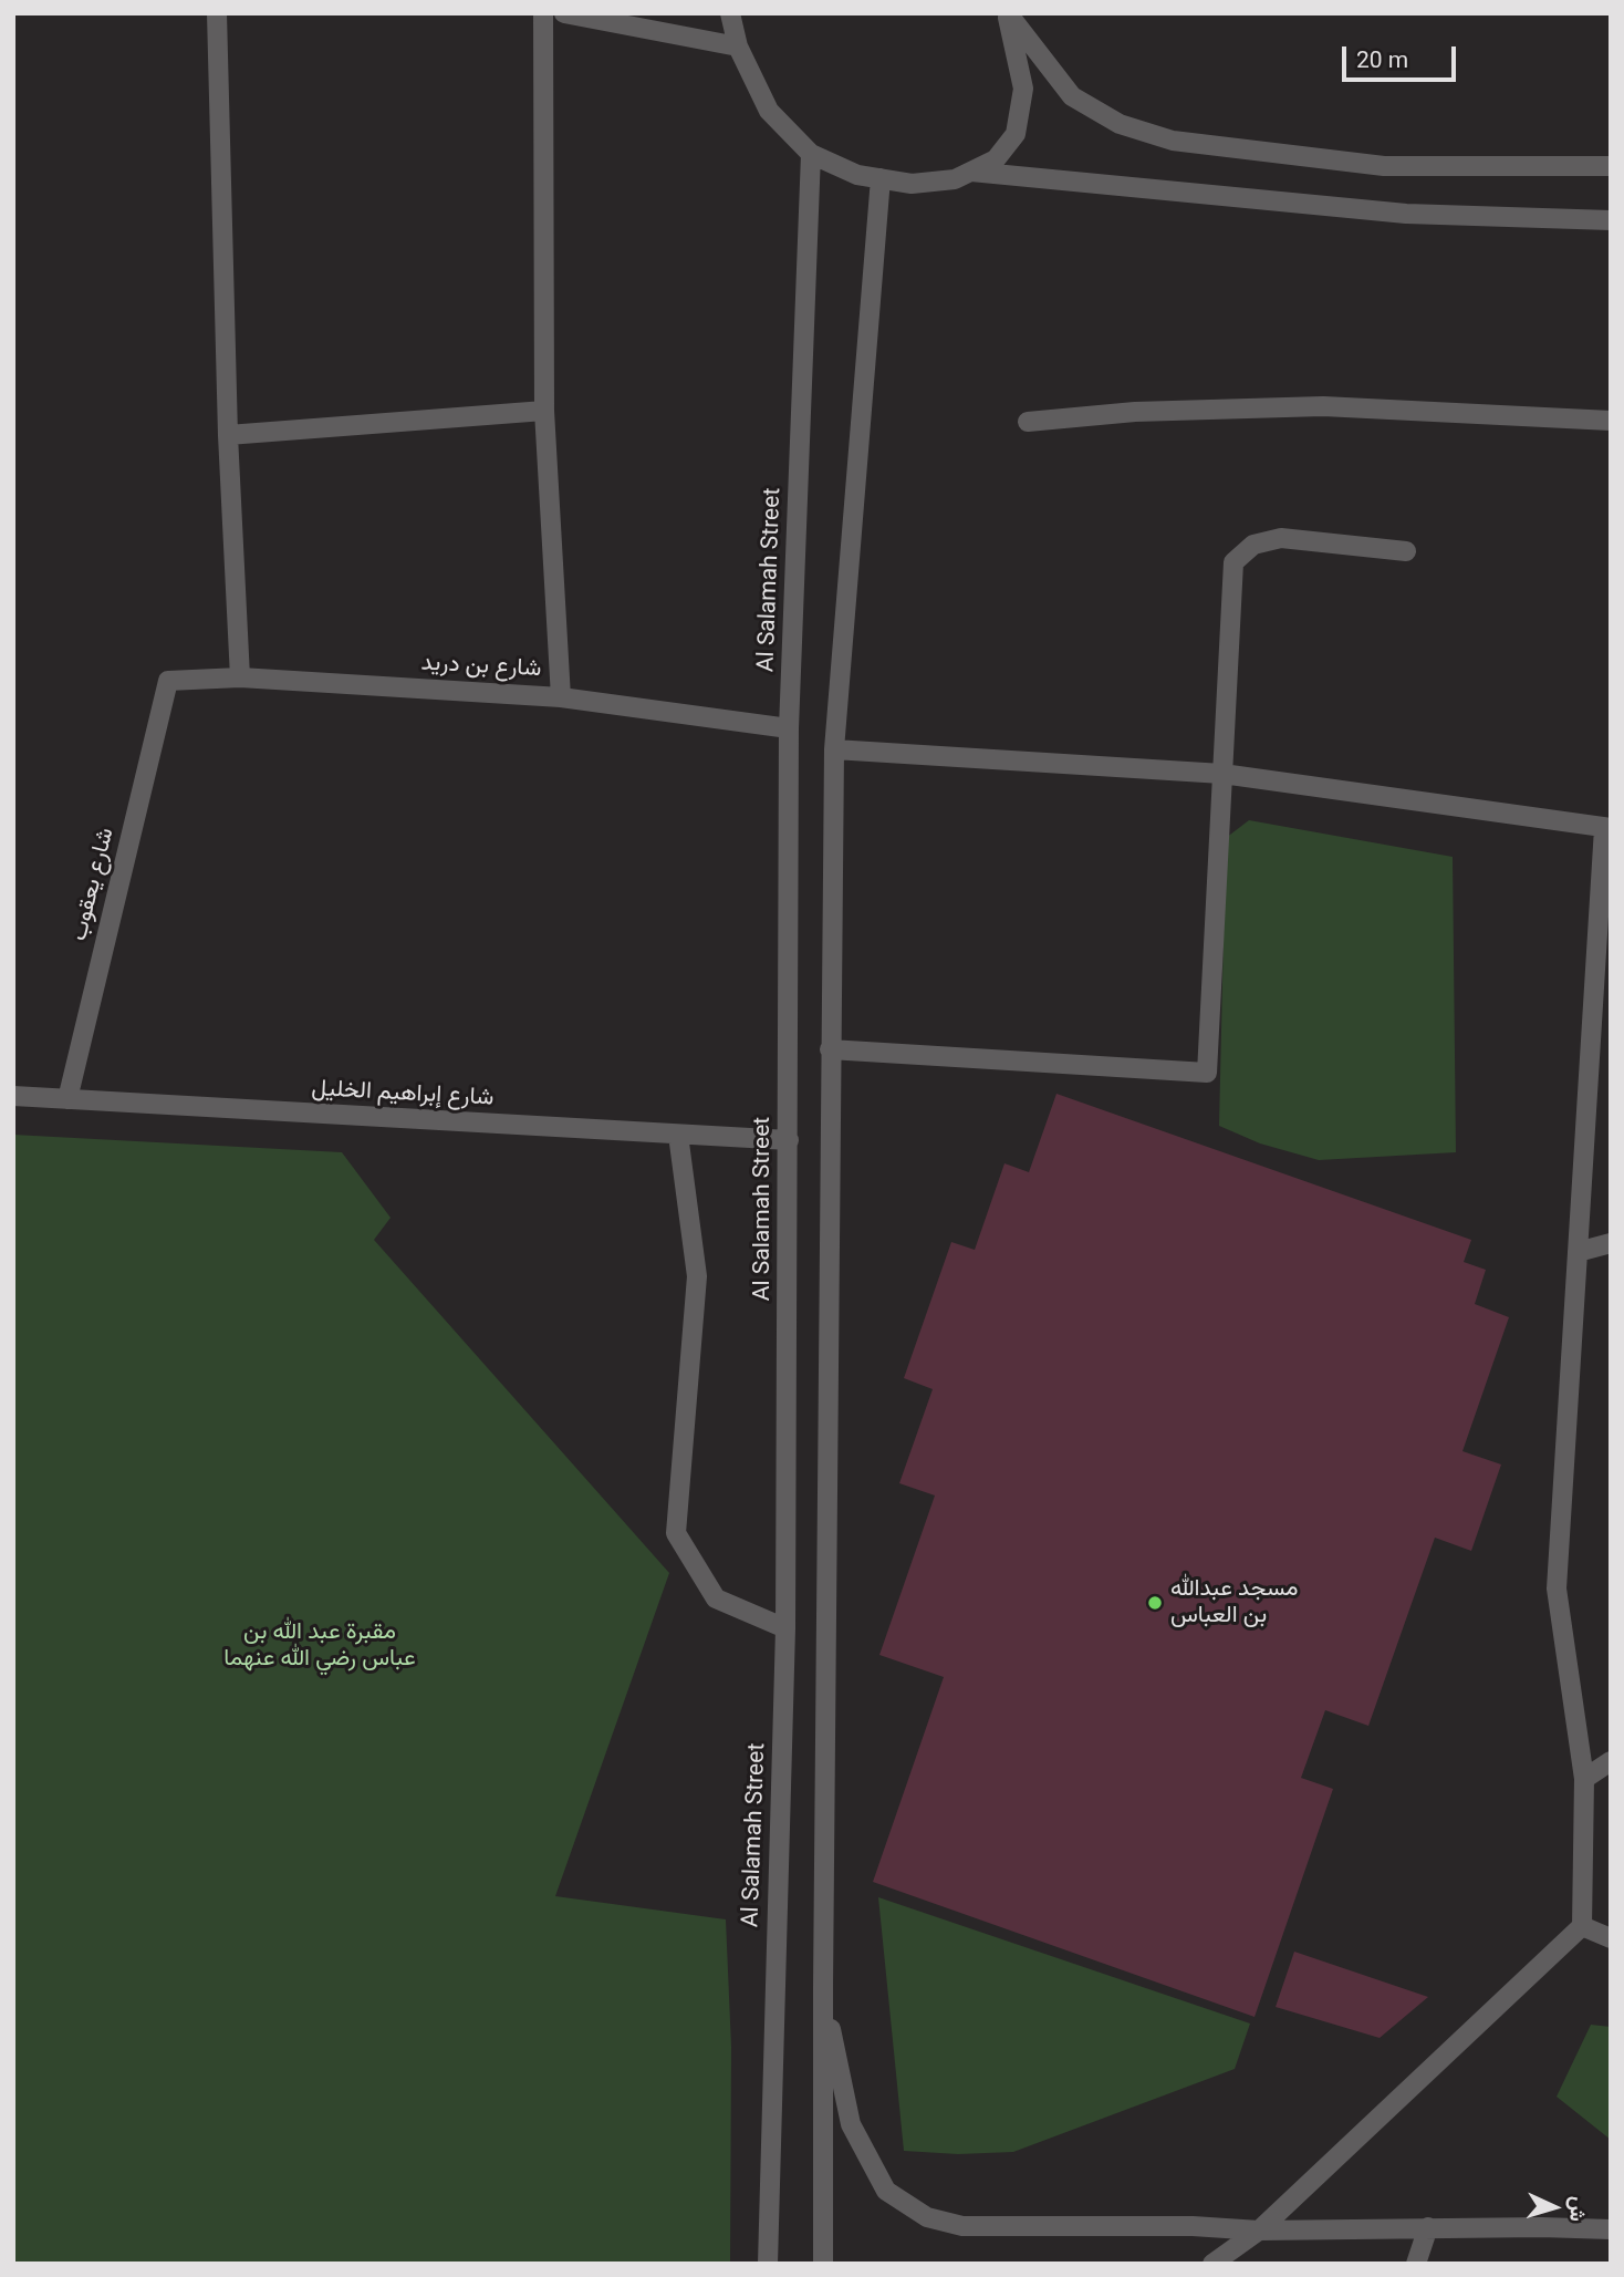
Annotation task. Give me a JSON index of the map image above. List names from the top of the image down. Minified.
{"streets":{"street":["Al Salamah Street","شارع بن دريد","شارع يعقوب","شارع إبراهيم الخليل"]},"crossings":[["Al Salamah Street","شارع بن دريد"],["Al Salamah Street","شارع إبراهيم الخليل"],["شارع بن دريد","شارع يعقوب"],["شارع يعقوب","شارع إبراهيم الخليل"]],"parks":["مقبرة عبد الله بن عباس رضي الله عنهما"],"places":["مسجد عبدالله بن العباس"],"scale_bar":"20 m","north":"right"}
